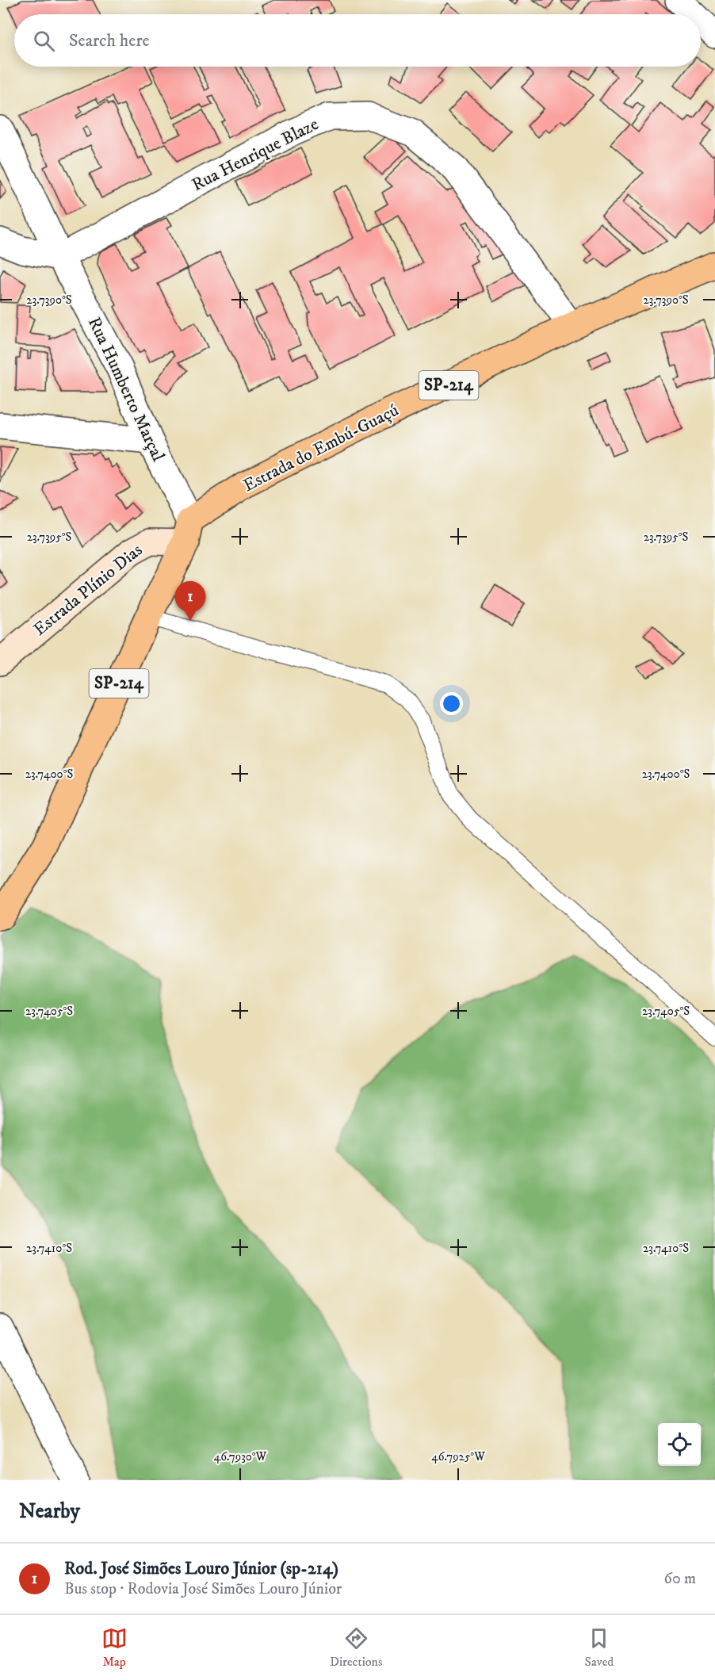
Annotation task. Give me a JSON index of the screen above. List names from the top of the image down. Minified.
{"streets":{"main road":["SP-214","Estrada do Embú-Guaçú","Estrada Plínio Dias"],"street":["Rua Henrique Blaze","Rua Humberto Marçal"]},"crossings":[["Rua Henrique Blaze","Rua Humberto Marçal"],["Rua Henrique Blaze","Estrada do Embú-Guaçú"],["SP-214","Rua Humberto Marçal"],["SP-214","Estrada do Embú-Guaçú"],["SP-214","Estrada Plínio Dias"],["Rua Humberto Marçal","Estrada do Embú-Guaçú"],["Rua Humberto Marçal","Estrada Plínio Dias"],["Estrada do Embú-Guaçú","Estrada Plínio Dias"]],"page":{"search":"Search here","pins":"1","heading":"Nearby","list":[{"mark":"1","name":"Rod. José Simões Louro Júnior (sp-214)","note":"Bus stop · Rodovia José Simões Louro Júnior","value":"60 m"}],"nav":["Map","Directions","Saved"]},"coordinates":["23.7390°S","23.7395°S","23.7400°S","23.7405°S","23.7410°S","46.7930°W","46.7925°W"]}
